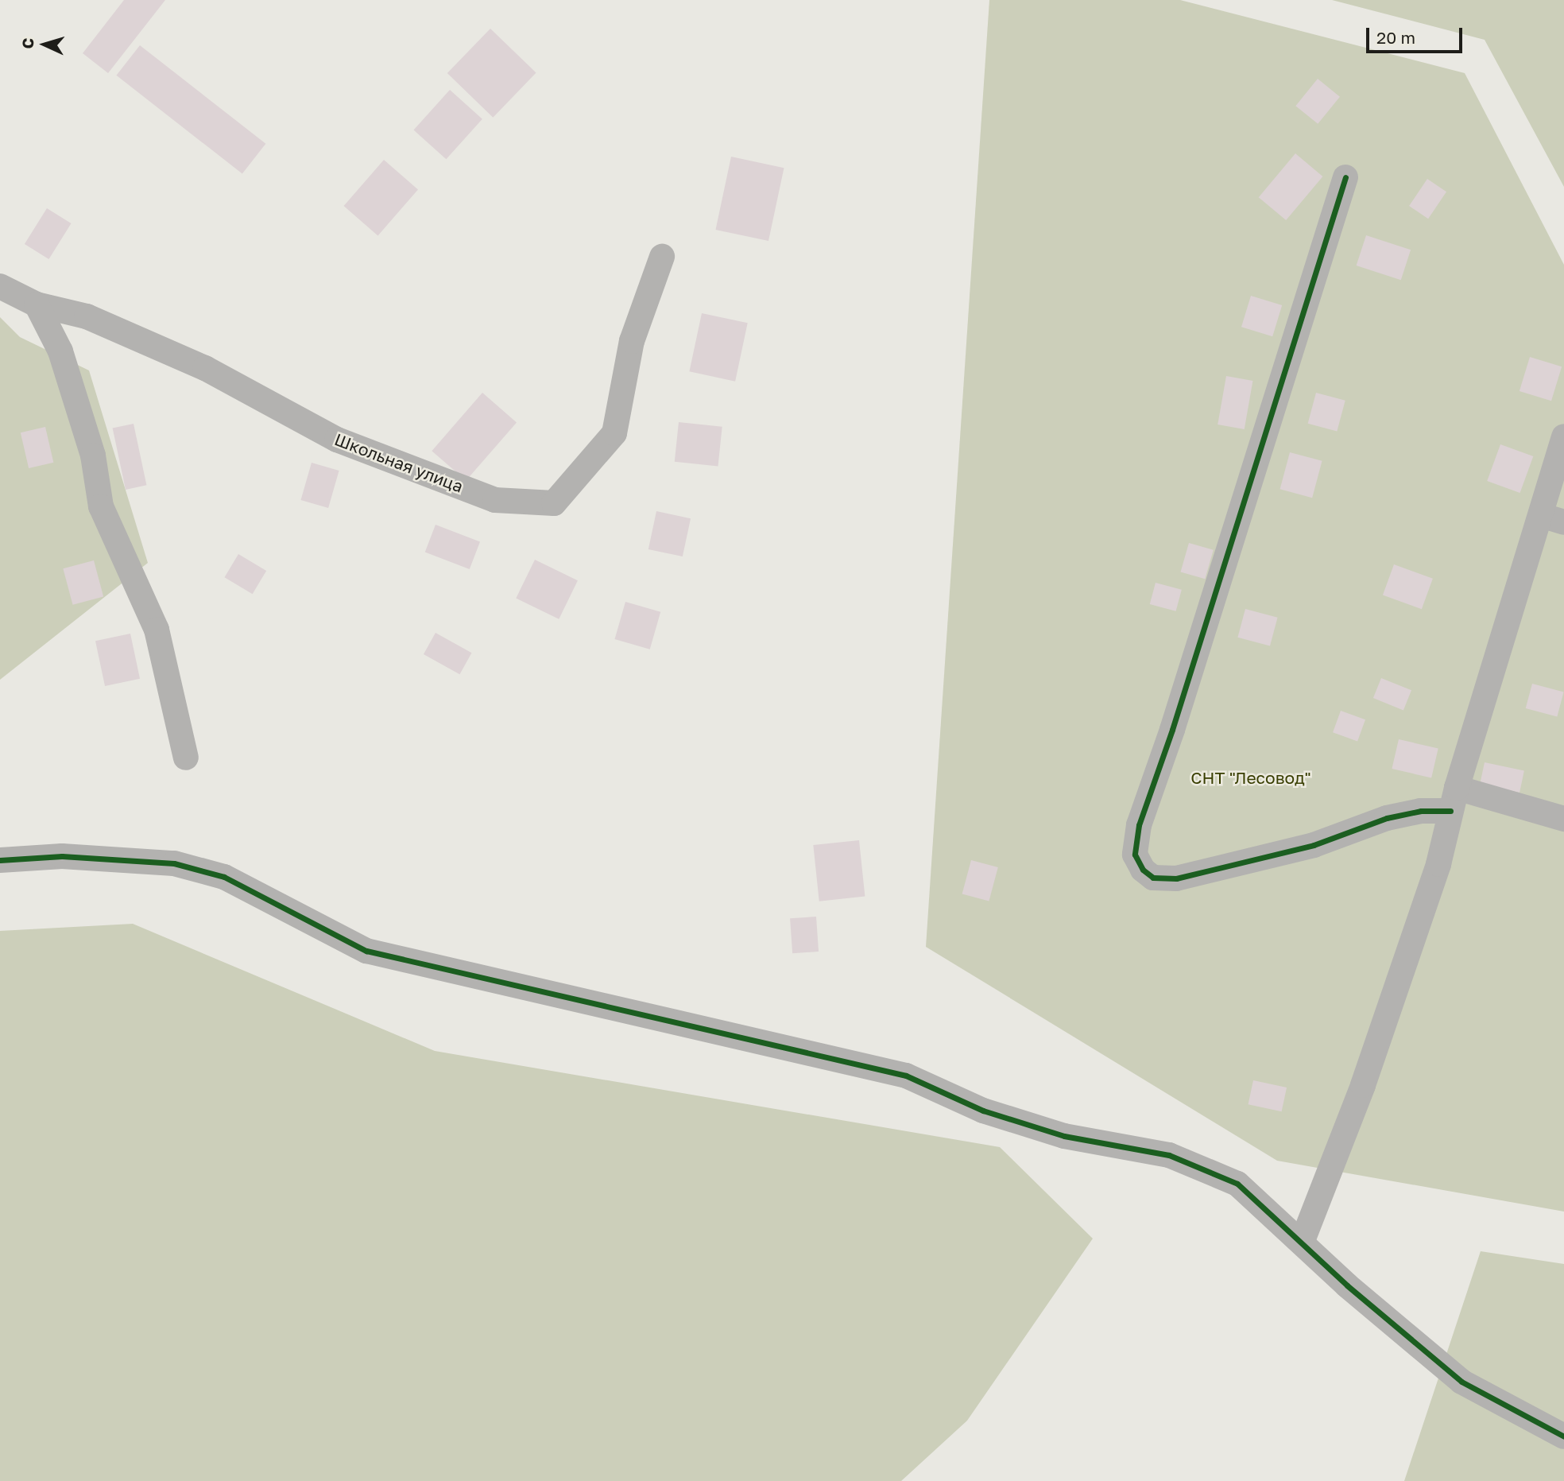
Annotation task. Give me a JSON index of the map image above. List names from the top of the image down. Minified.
{"streets":{"street":["Школьная улица"]},"parks":["СНТ \"Лесовод\""],"scale_bar":"20 m","north":"left"}
